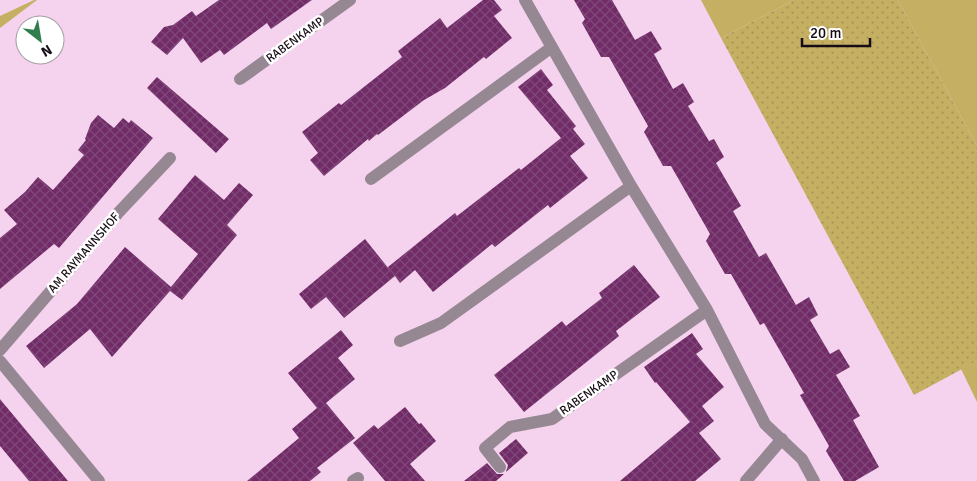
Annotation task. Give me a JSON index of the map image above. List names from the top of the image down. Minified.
{"streets":{"street":["RABENKAMP","AM RAYMANNSHOF"]},"scale_bar":"20 m","north":"bottom right"}
